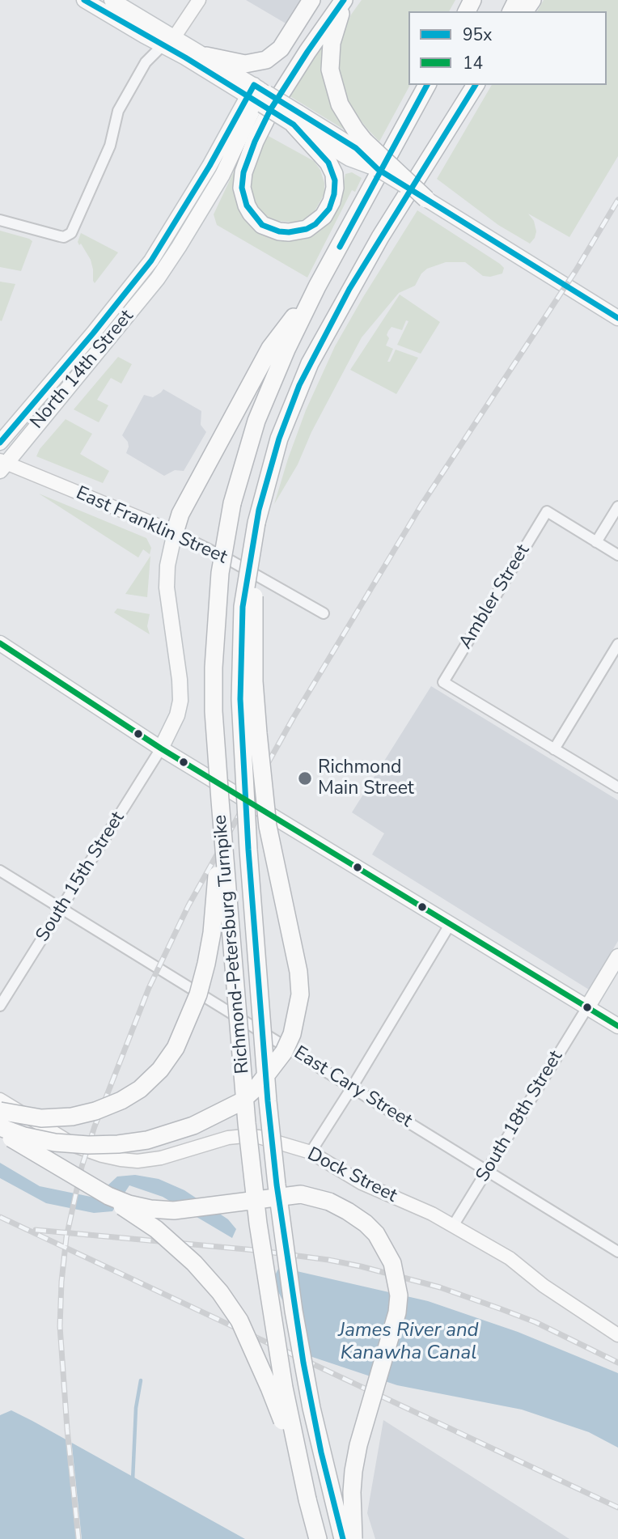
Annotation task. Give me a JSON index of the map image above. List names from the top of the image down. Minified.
{"streets":{"highway":["Richmond-Petersburg Turnpike"],"main road":["North 14th Street","East Franklin Street","Dock Street"],"street":["Ambler Street","South 15th Street","East Cary Street","South 18th Street"]},"crossings":[["North 14th Street","East Franklin Street"],["South 15th Street","East Cary Street"],["East Cary Street","South 18th Street"],["South 18th Street","Dock Street"]],"water":["James River and Kanawha Canal"],"places":["Richmond Main Street"],"lines":["transit line 95x","transit line 14"],"legend":["95x","14"]}
